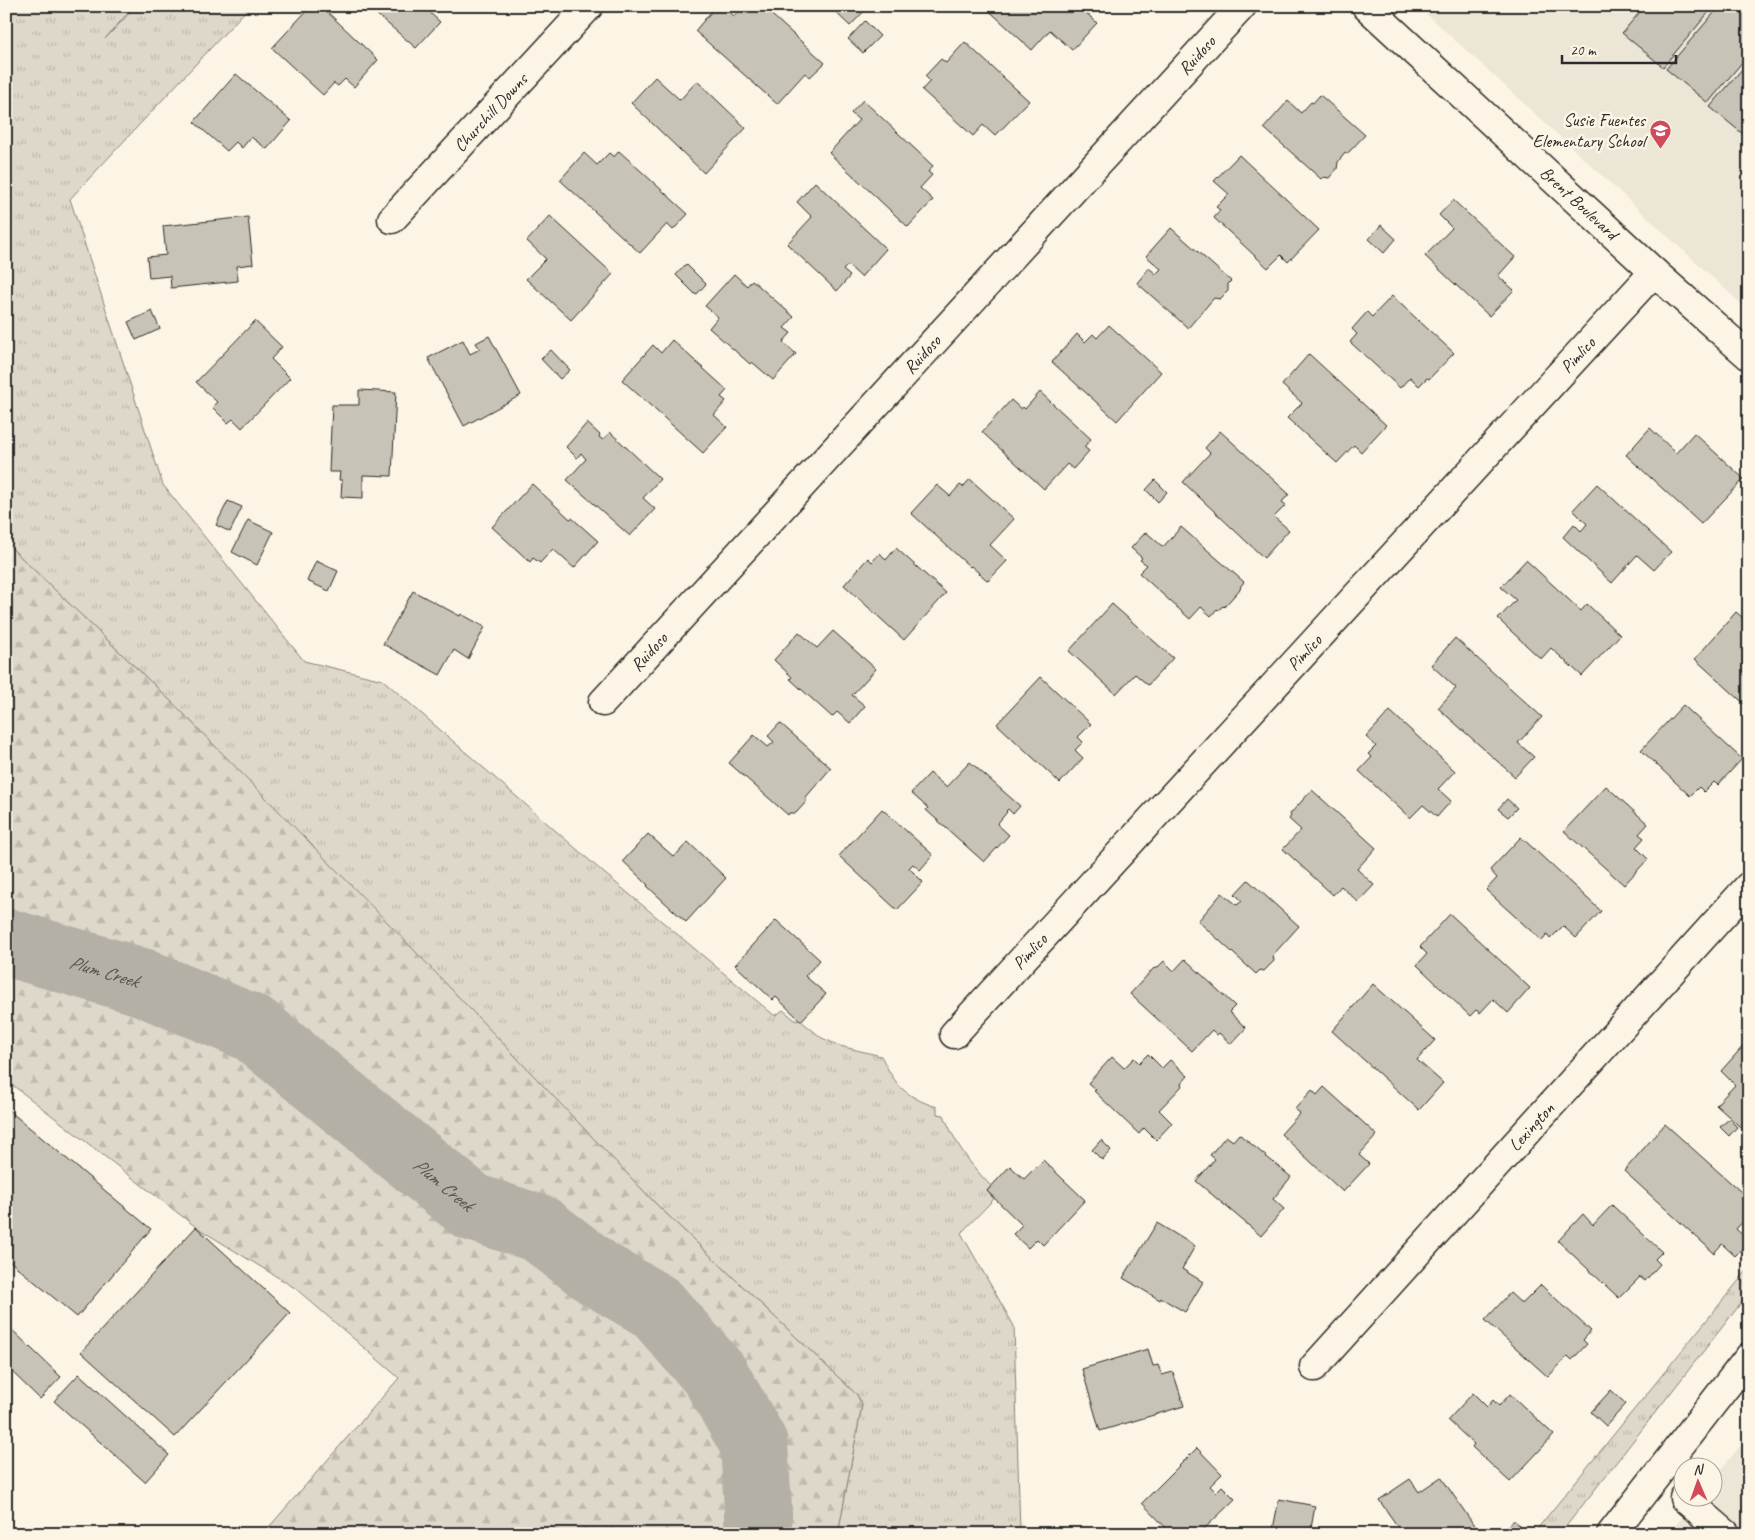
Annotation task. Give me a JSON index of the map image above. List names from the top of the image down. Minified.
{"streets":{"street":["Ruidoso","Churchill Downs","Brent Boulevard","Pimlico","Lexington"]},"crossings":[["Brent Boulevard","Pimlico"]],"water":["Plum Creek"],"places":{"school or university":["Susie Fuentes Elementary School"]},"scale_bar":"20 m","north":"top"}
